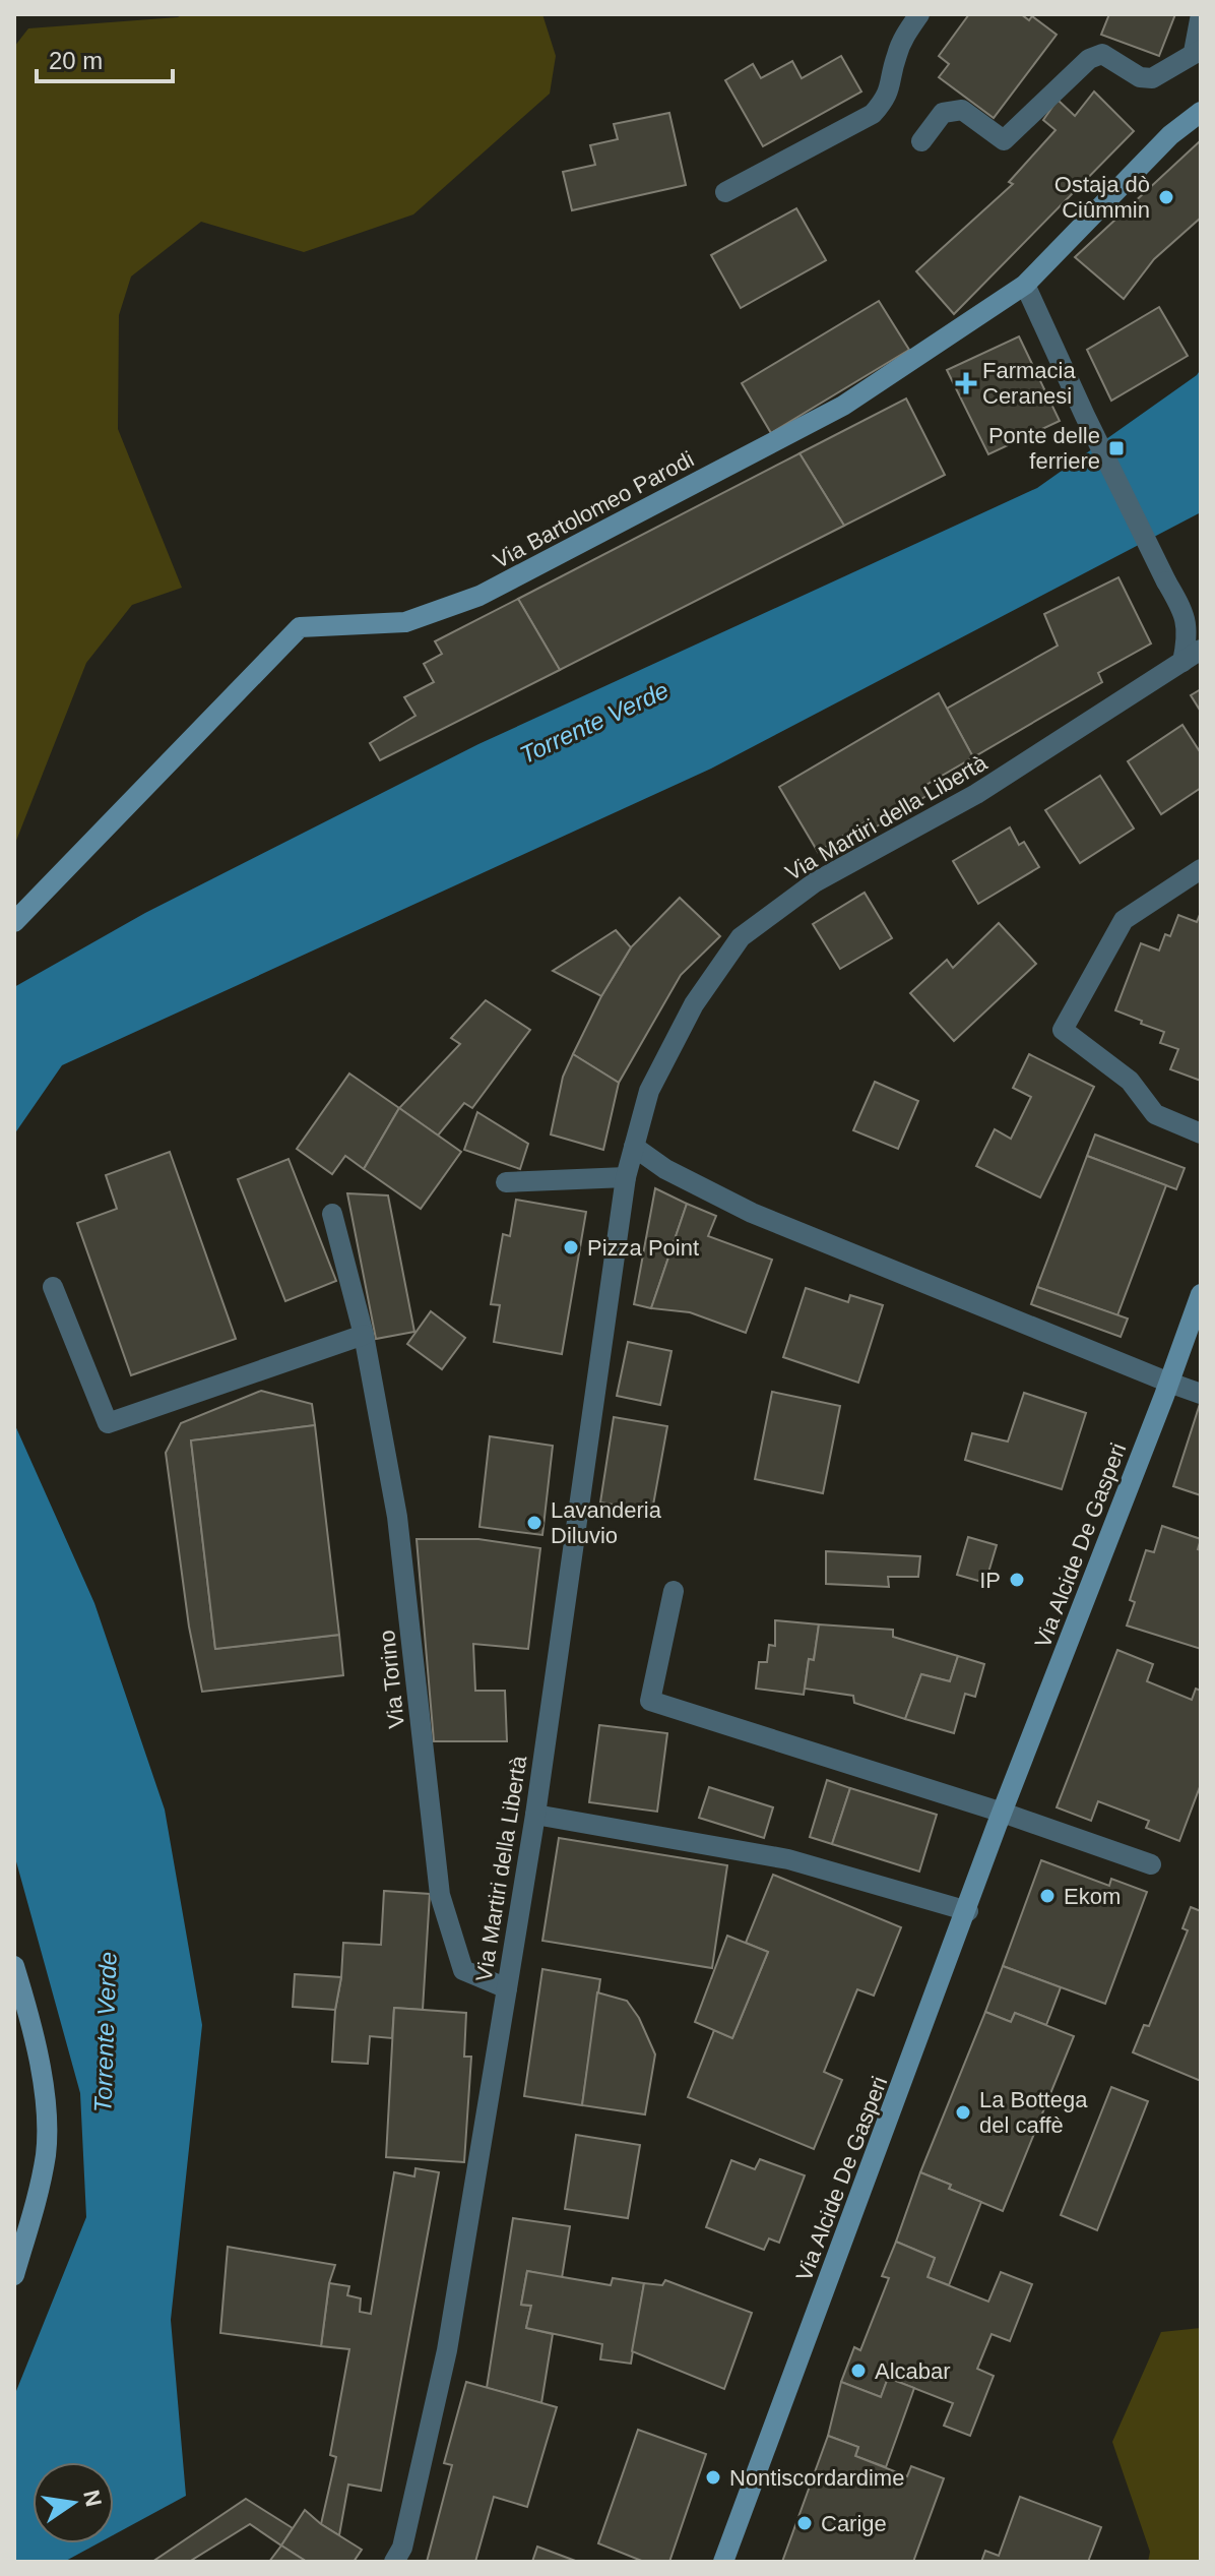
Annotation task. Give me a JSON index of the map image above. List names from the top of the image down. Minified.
{"streets":{"main road":["Via Bartolomeo Parodi","Via Alcide De Gasperi"],"street":["Via Martiri della Libertà","Via Torino"]},"crossings":[["Via Martiri della Libertà","Via Torino"]],"water":["Torrente Verde"],"places":{"other":["Ostaja dò Ciûmmin","Pizza Point","Lavanderia Diluvio","IP","Ekom","La Bottega del caffè","Alcabar","Nontiscordardime","Carige"],"health":["Farmacia Ceranesi"],"transit":["Ponte delle ferriere"]},"scale_bar":"20 m","north":"right"}
